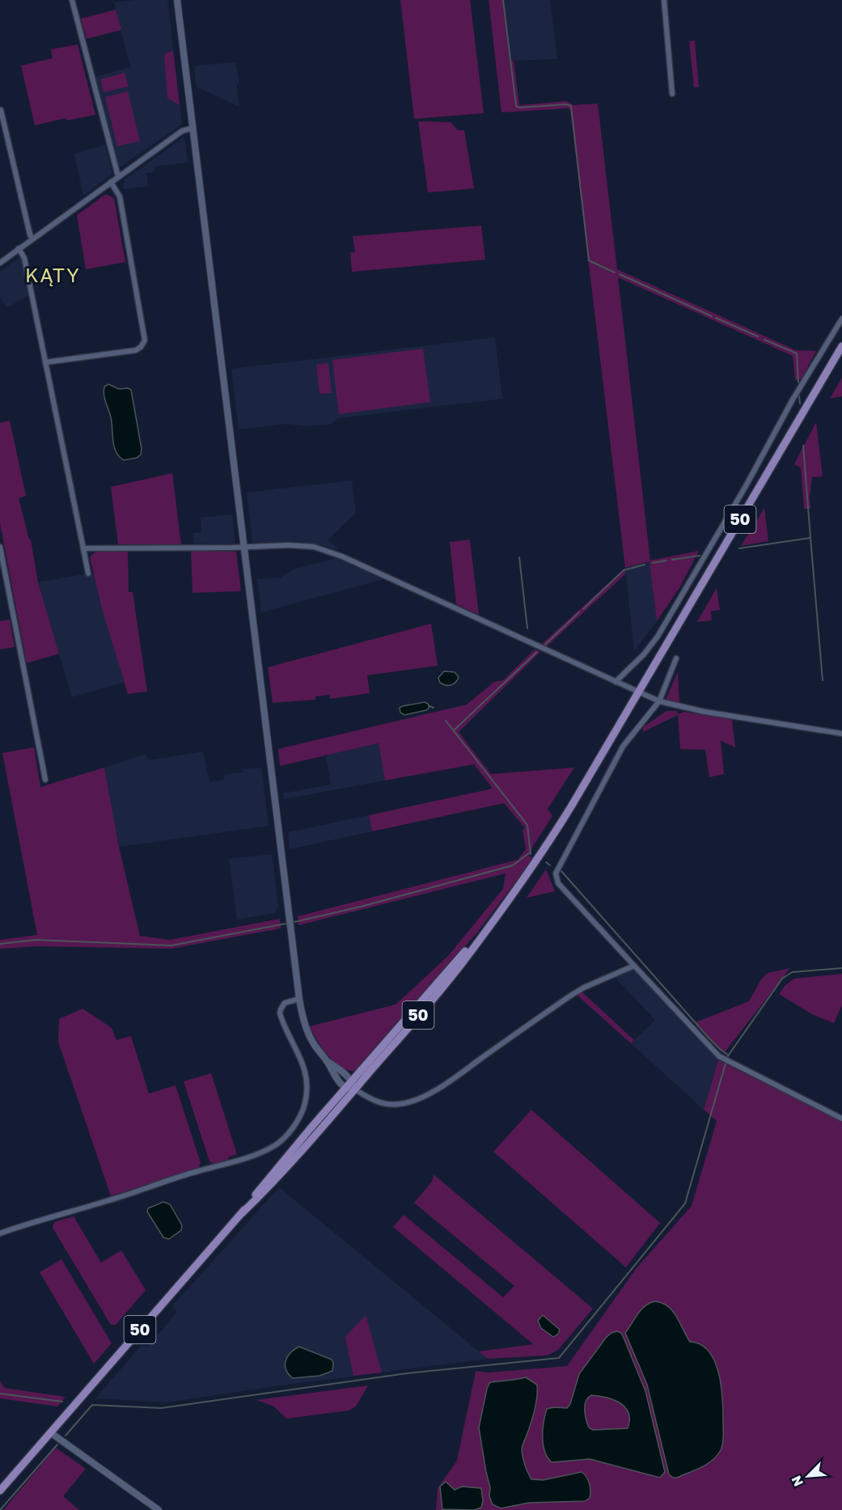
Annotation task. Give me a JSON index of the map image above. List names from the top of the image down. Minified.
{"streets":{"main road":["50"]},"districts":["KĄTY"],"north":"bottom left"}
